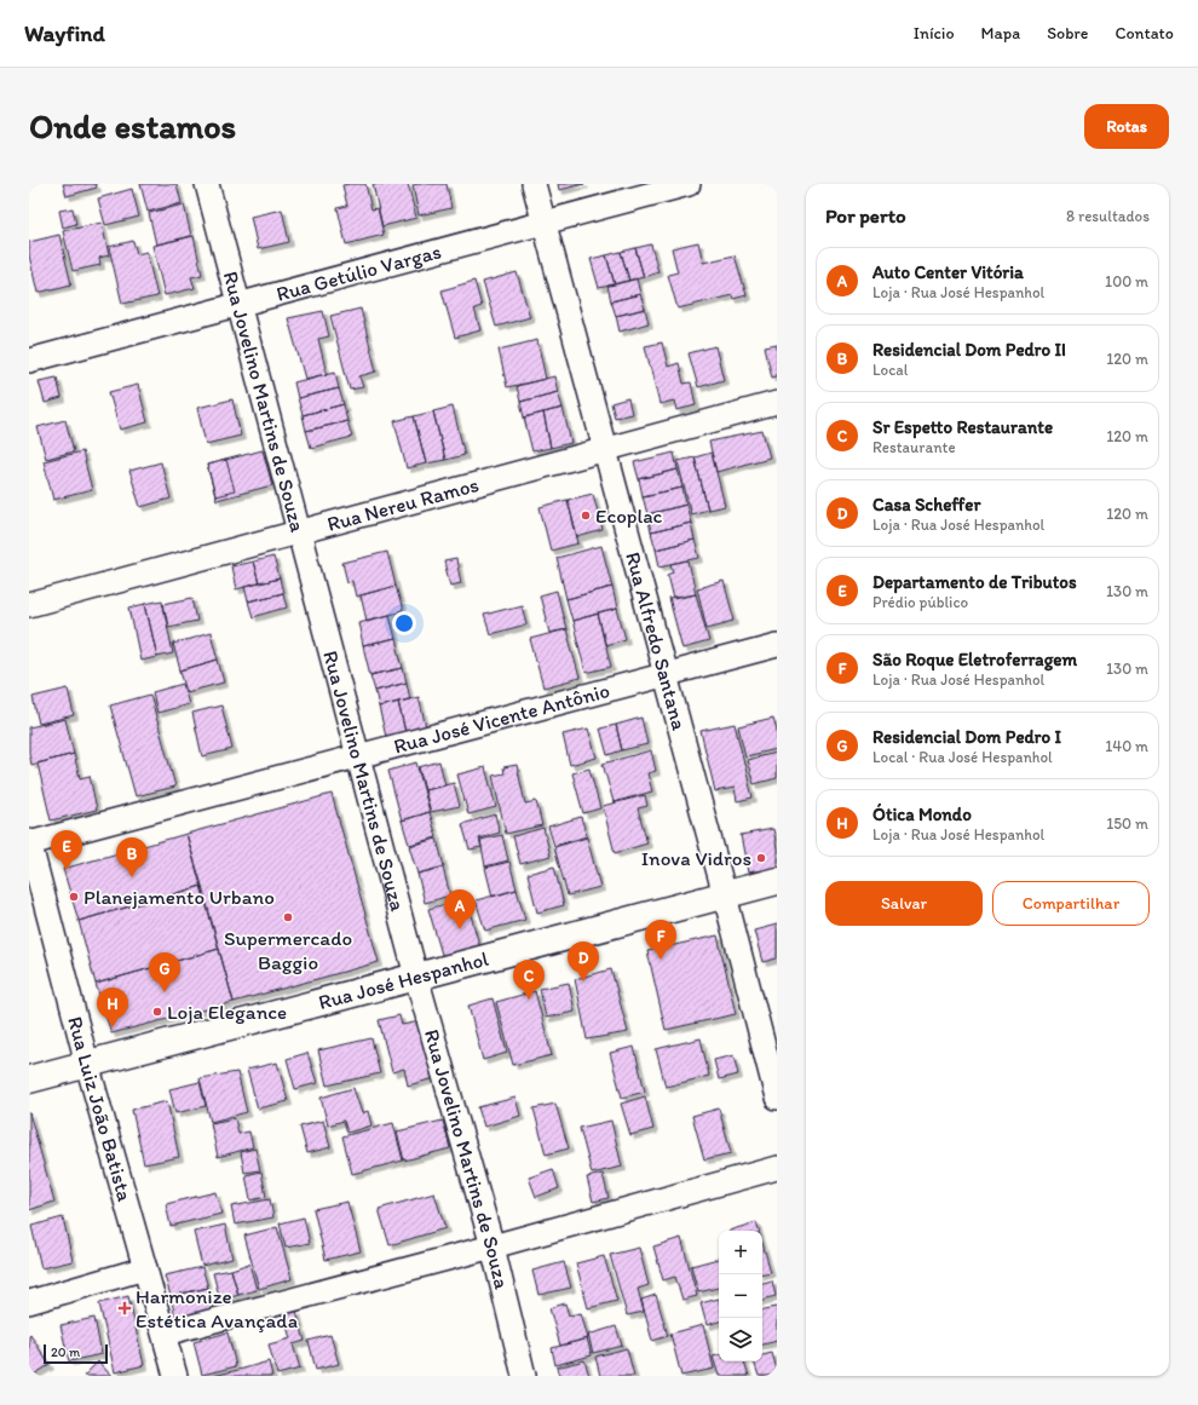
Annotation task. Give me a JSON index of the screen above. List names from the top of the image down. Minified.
{"streets":{"main road":["Rua José Hespanhol"],"street":["Rua Getúlio Vargas","Rua Jovelino Martins de Souza","Rua Nereu Ramos","Rua Alfredo Santana","Rua José Vicente Antônio","Rua Luiz João Batista"]},"crossings":[["Rua Getúlio Vargas","Rua Jovelino Martins de Souza"],["Rua Getúlio Vargas","Rua Alfredo Santana"],["Rua Jovelino Martins de Souza","Rua Nereu Ramos"],["Rua Jovelino Martins de Souza","Rua José Vicente Antônio"],["Rua Jovelino Martins de Souza","Rua José Hespanhol"],["Rua Nereu Ramos","Rua Alfredo Santana"],["Rua Alfredo Santana","Rua José Vicente Antônio"],["Rua Alfredo Santana","Rua José Hespanhol"],["Rua José Vicente Antônio","Rua Luiz João Batista"],["Rua José Hespanhol","Rua Luiz João Batista"]],"places":{"other":["Ecoplac","Inova Vidros","Planejamento Urbano","Supermercado Baggio","Loja Elegance"],"health":["Harmonize Estética Avançada"]},"scale_bar":"20 m","page":{"header":"Wayfind","nav":["Início","Mapa","Sobre","Contato"],"buttons":["Rotas",["Salvar","Compartilhar"]],"title":"Onde estamos","heading":["Por perto","8 resultados"],"list":[{"mark":"A","name":"Auto Center Vitória","note":"Loja · Rua José Hespanhol","value":"100 m"},{"mark":"B","name":"Residencial Dom Pedro II","note":"Local","value":"120 m"},{"mark":"C","name":"Sr Espetto Restaurante","note":"Restaurante","value":"120 m"},{"mark":"D","name":"Casa Scheffer","note":"Loja · Rua José Hespanhol","value":"120 m"},{"mark":"E","name":"Departamento de Tributos","note":"Prédio público","value":"130 m"},{"mark":"F","name":"São Roque Eletroferragem","note":"Loja · Rua José Hespanhol","value":"130 m"},{"mark":"G","name":"Residencial Dom Pedro I","note":"Local · Rua José Hespanhol","value":"140 m"},{"mark":"H","name":"Ótica Mondo","note":"Loja · Rua José Hespanhol","value":"150 m"}],"pins":["E","B","A","F","D","G","C","H"],"map_buttons":["+","−"],"scale":"20 m"}}
